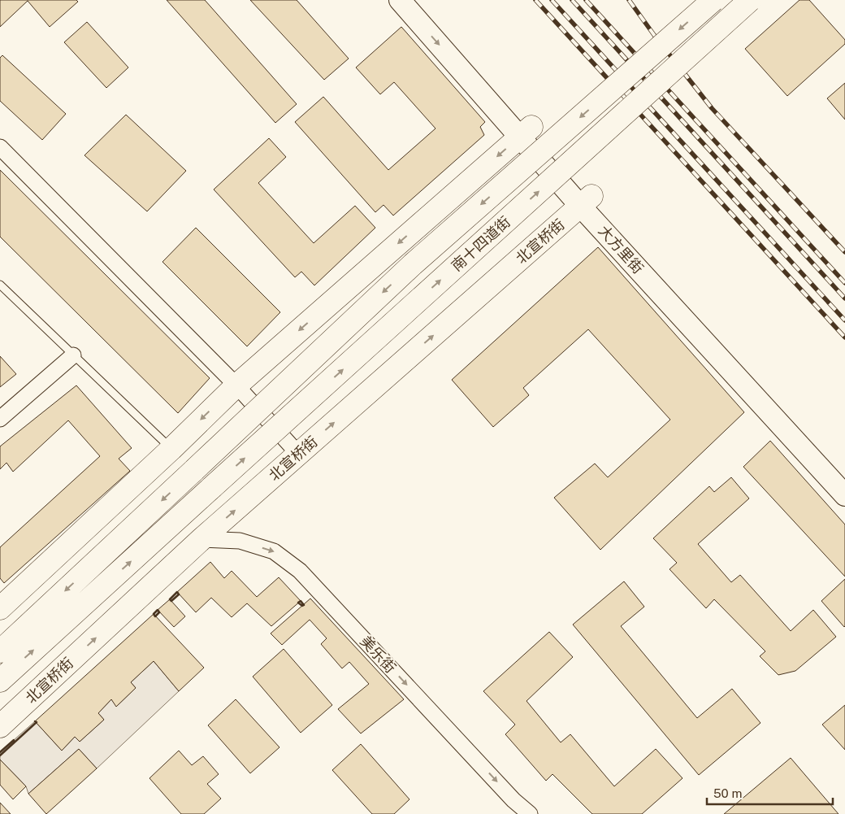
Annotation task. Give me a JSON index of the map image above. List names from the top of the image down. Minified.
{"streets":{"main road":["北宣桥街","南十四道街","大方里街"],"street":["美乐街"]},"crossings":[["北宣桥街","大方里街"],["北宣桥街","美乐街"]],"one_way":["美乐街"],"scale_bar":"50 m"}
